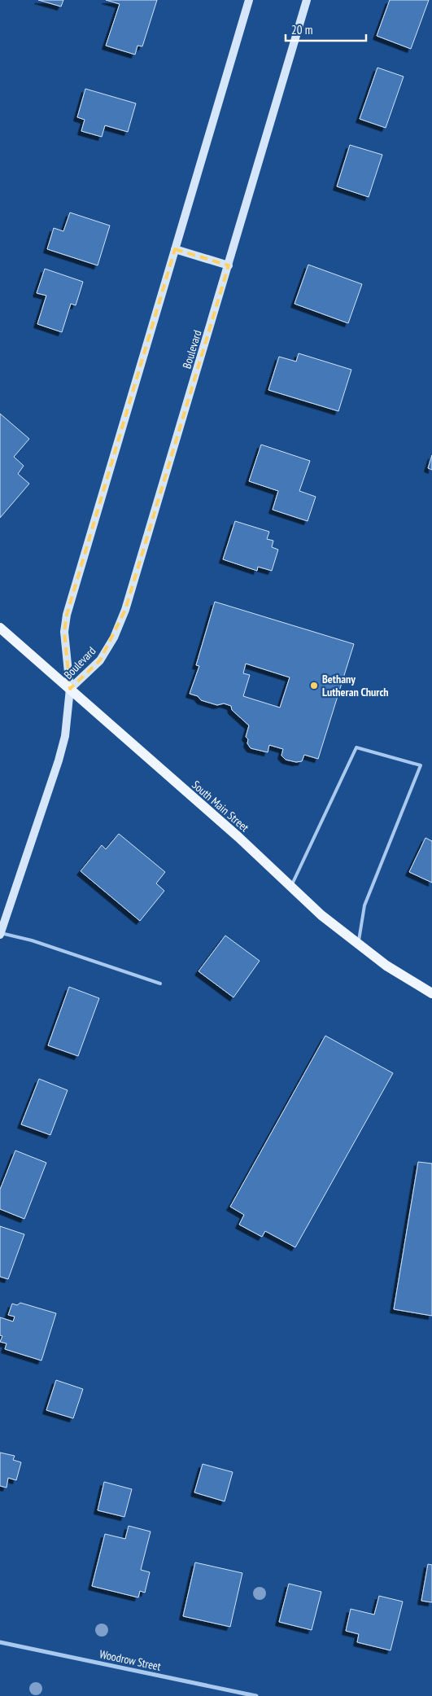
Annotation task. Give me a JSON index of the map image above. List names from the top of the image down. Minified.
{"streets":{"main road":["Boulevard","South Main Street"],"street":["Woodrow Street"]},"crossings":[["Boulevard","South Main Street"]],"places":["Bethany Lutheran Church"],"scale_bar":"20 m"}
